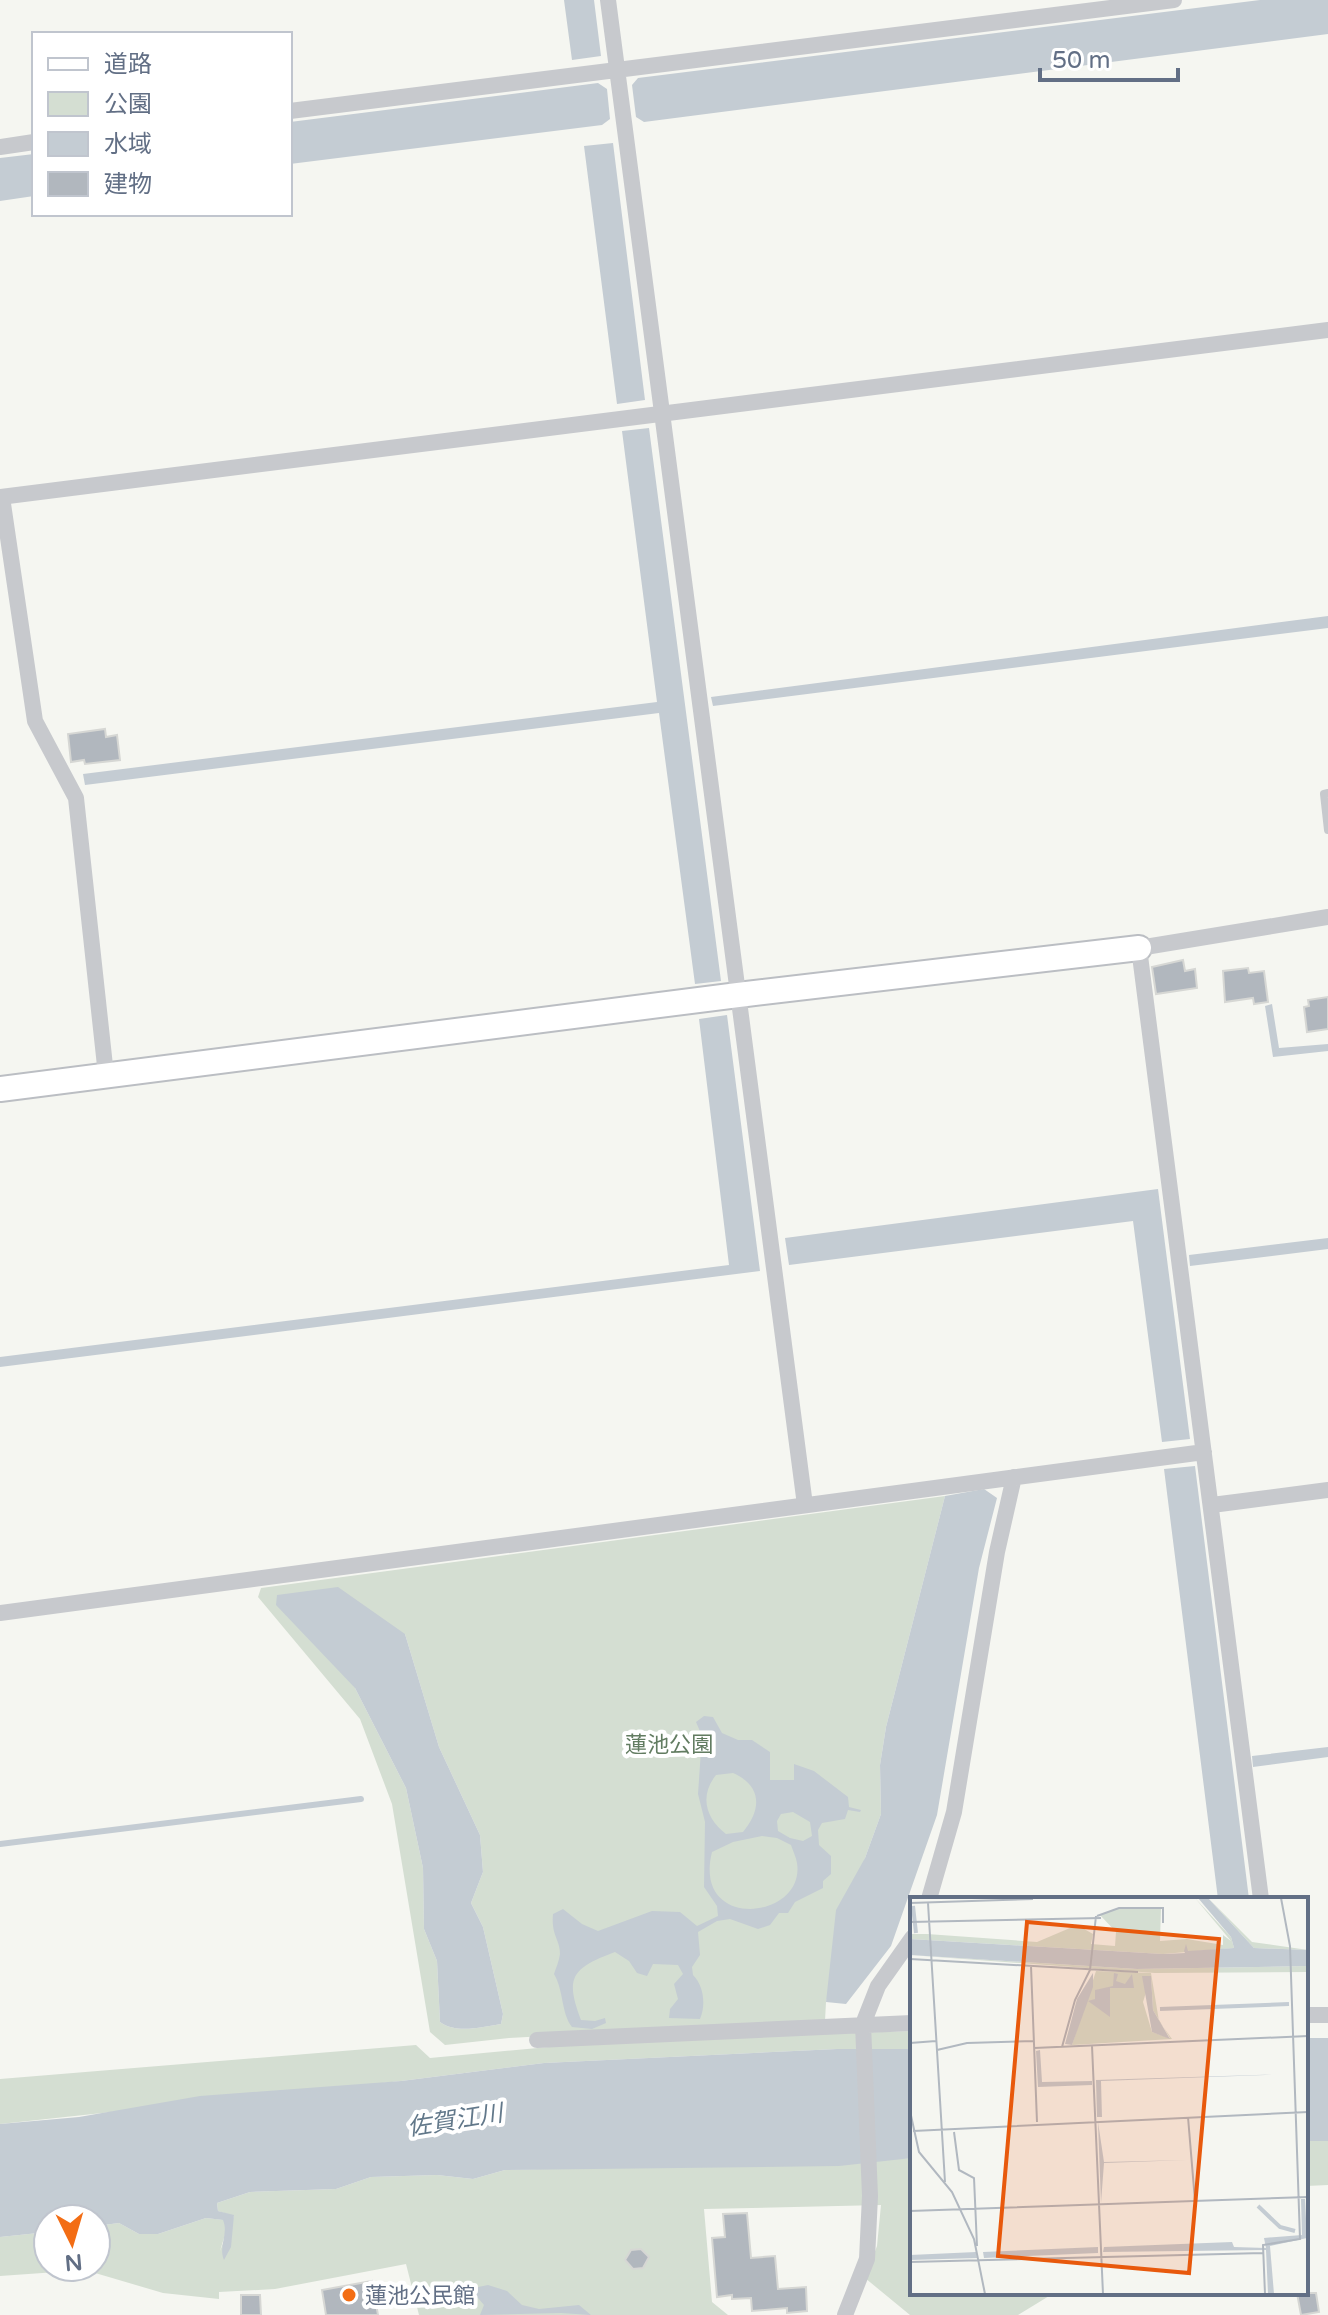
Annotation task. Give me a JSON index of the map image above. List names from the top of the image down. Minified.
{"water":["佐賀江川"],"parks":["蓮池公園"],"places":["蓮池公民館"],"legend":["道路","公園","水域","建物"],"scale_bar":"50 m","north":"bottom"}
